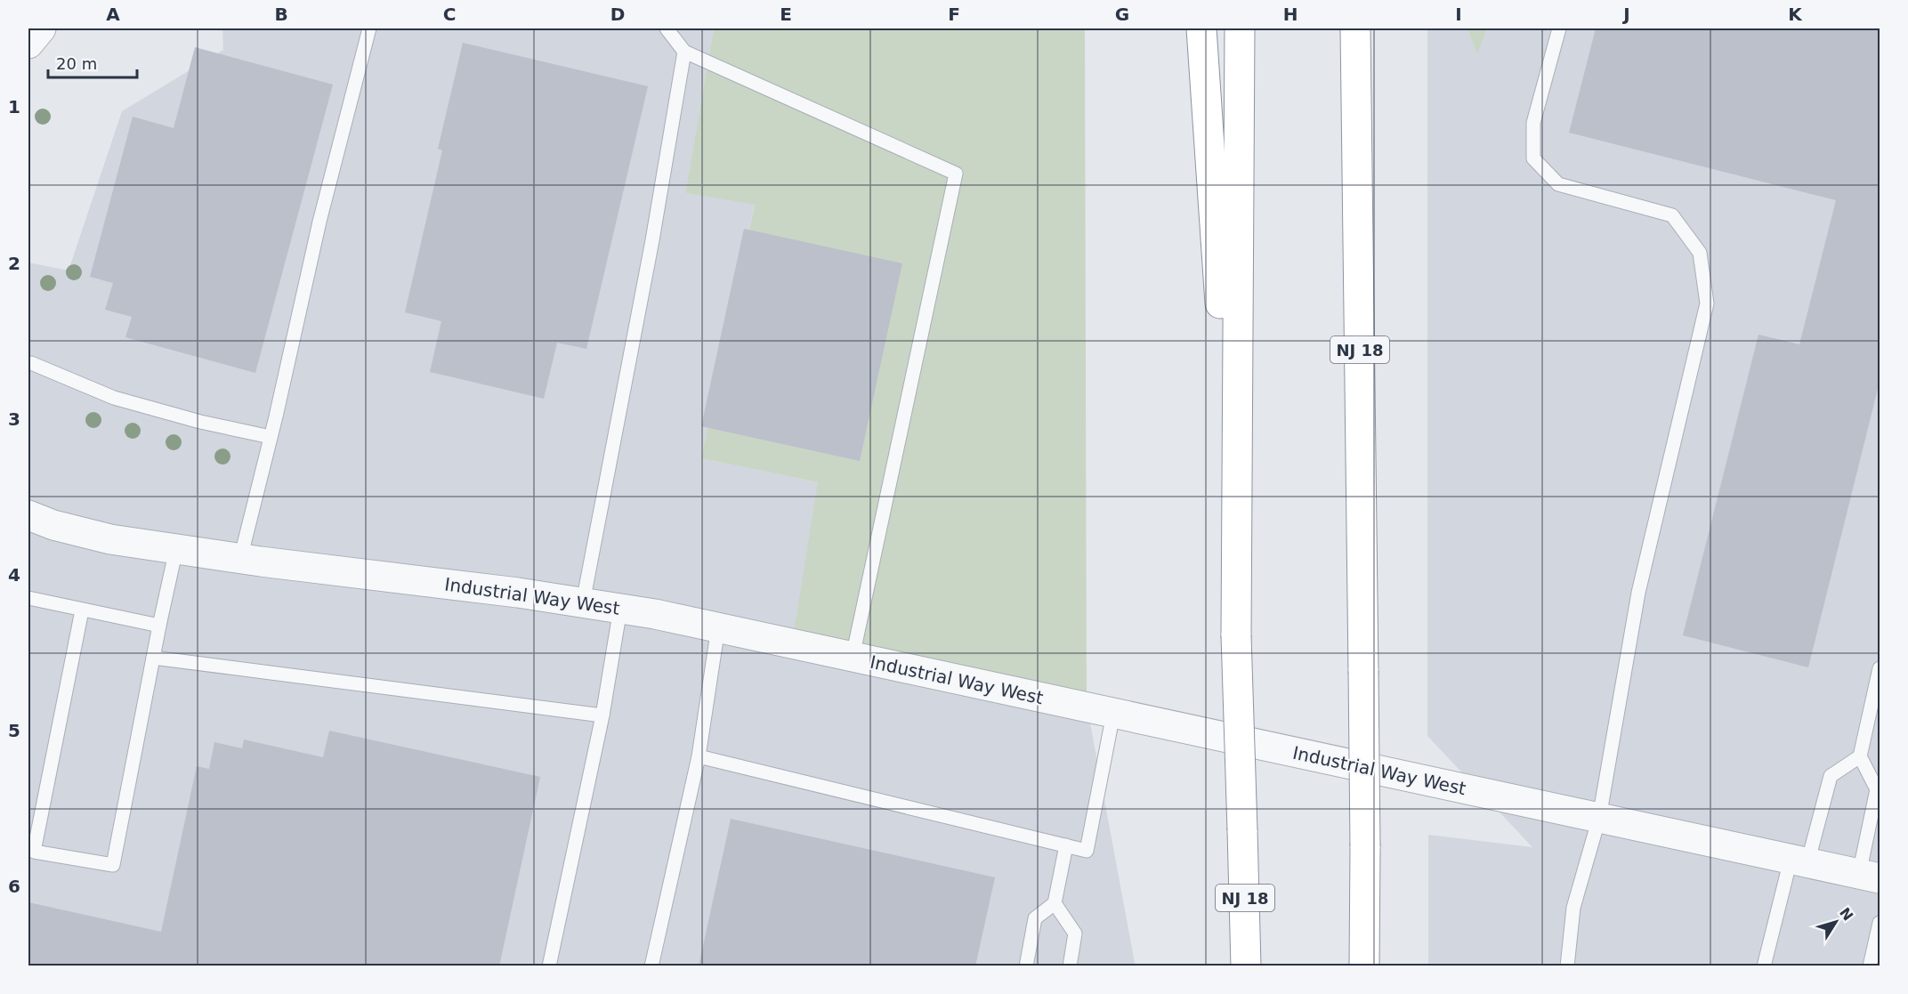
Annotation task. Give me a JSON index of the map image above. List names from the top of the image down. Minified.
{"streets":{"highway":["NJ 18"],"street":["Industrial Way West"]},"scale_bar":"20 m","north":"top right","grid":{"columns":["A","B","C","D","E","F","G","H","I","J","K"],"rows":["1","2","3","4","5","6"]}}
